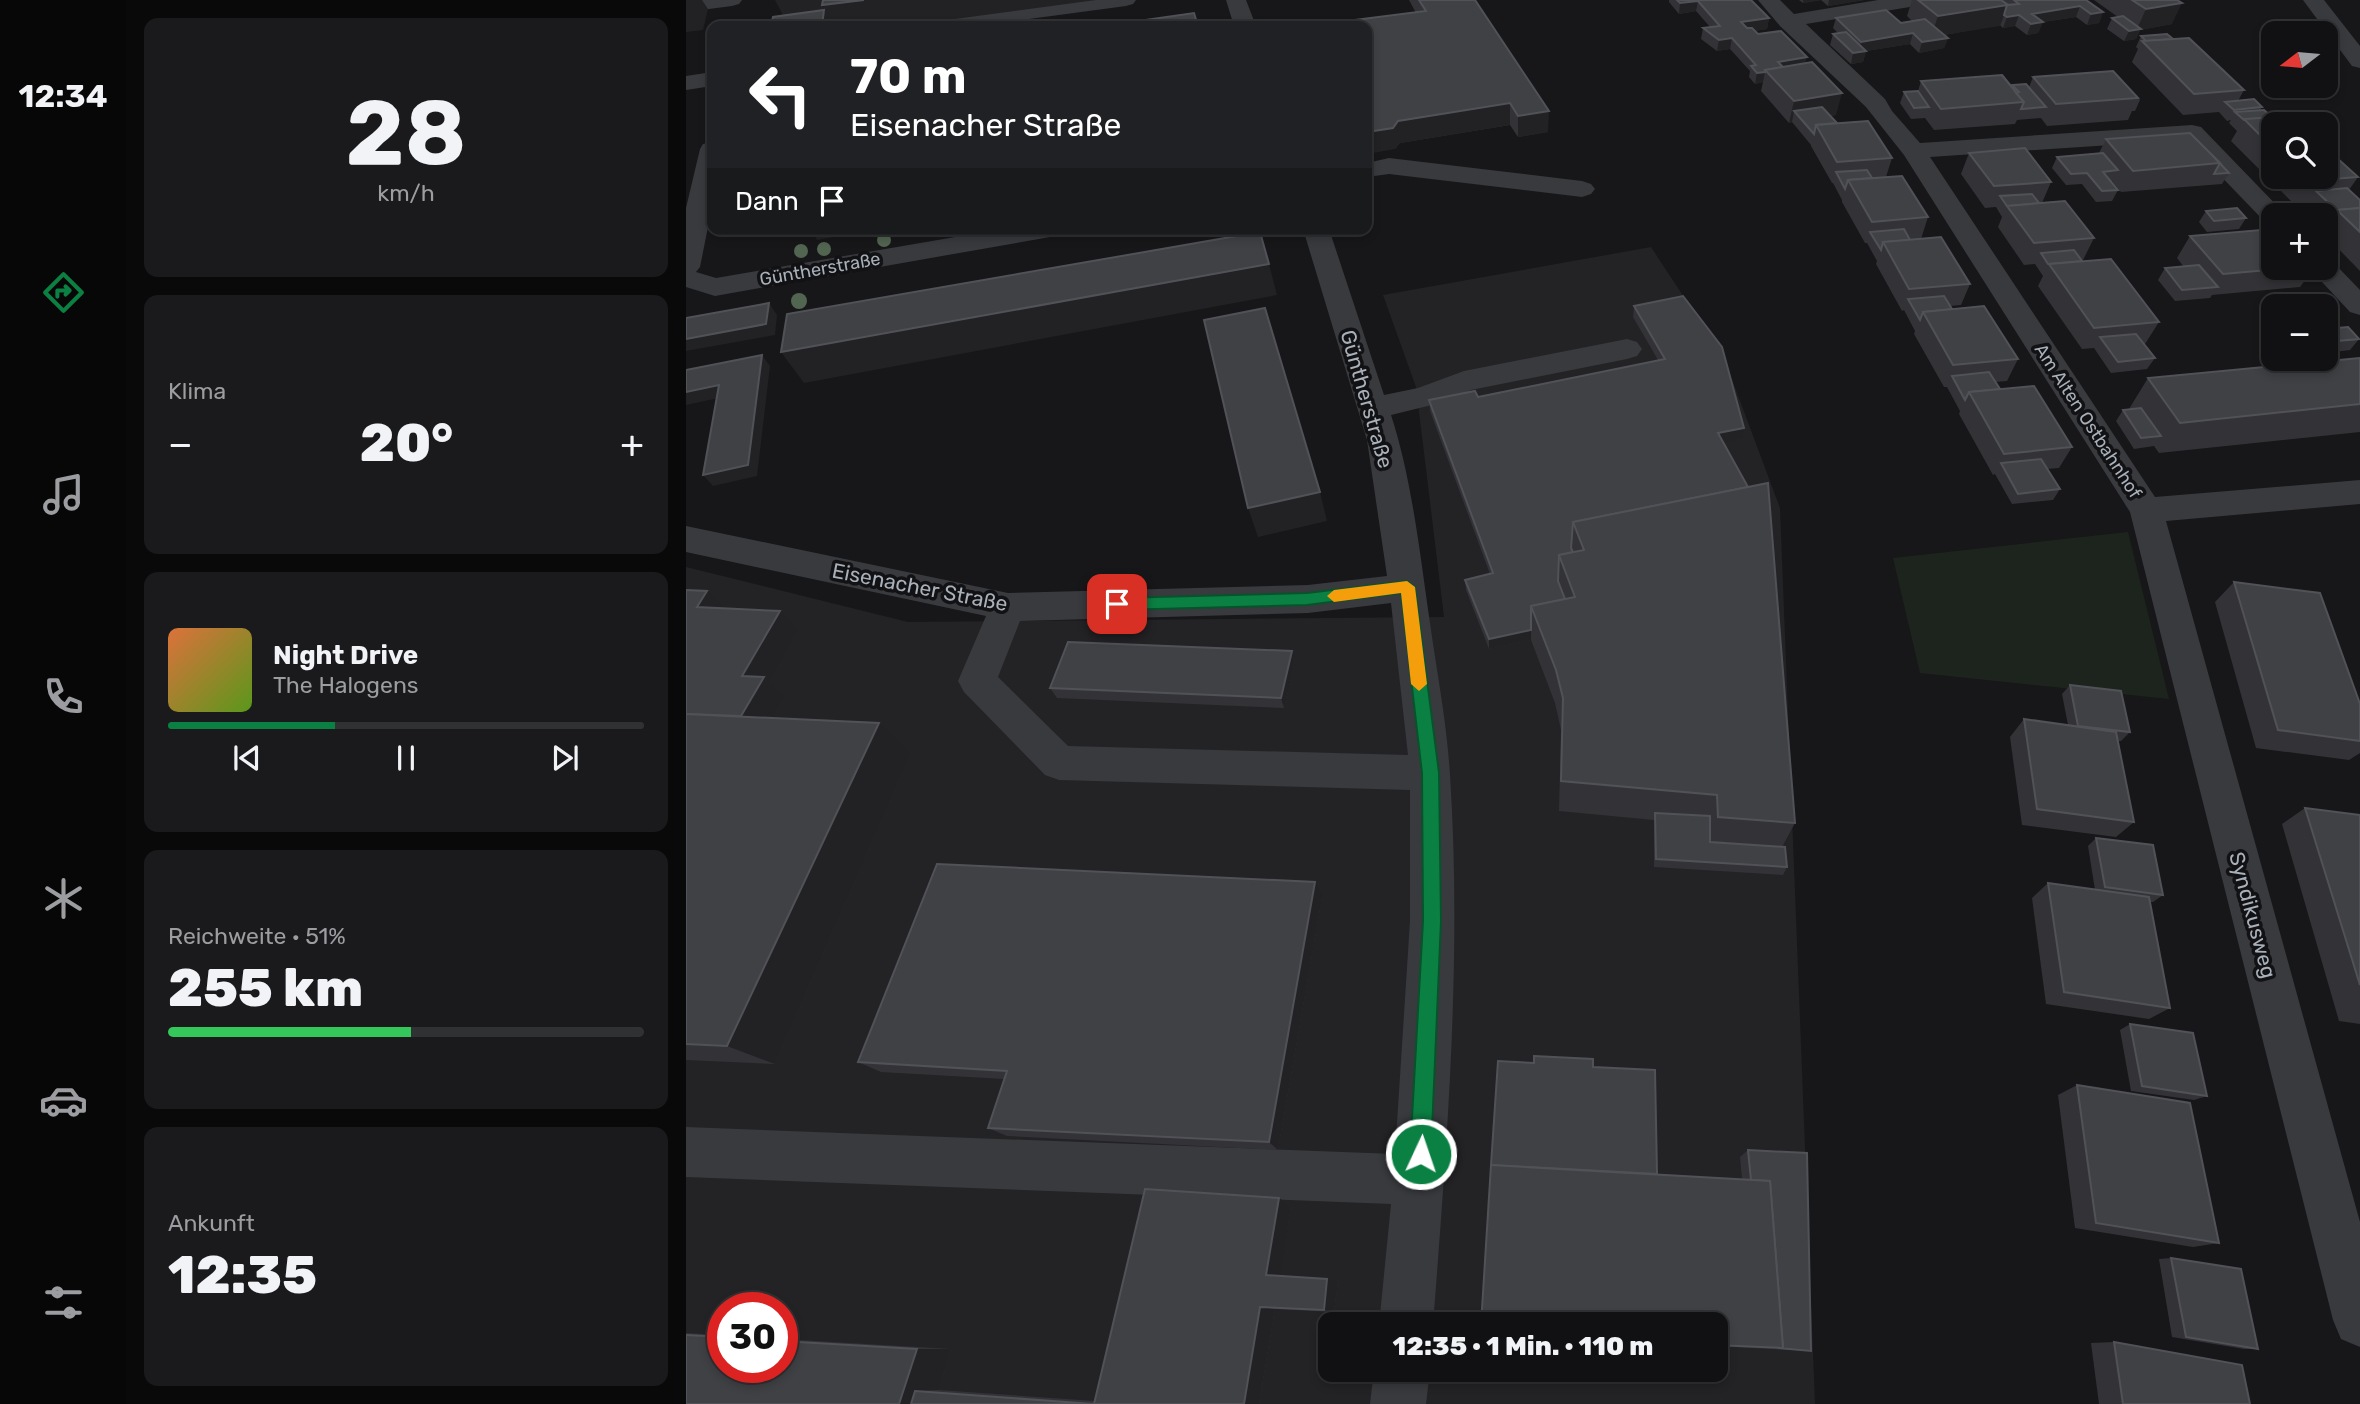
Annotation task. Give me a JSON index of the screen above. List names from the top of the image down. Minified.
{"streets":{"street":["Güntherstraße","Am Alten Ostbahnhof","Eisenacher Straße","Syndikusweg"]},"crossings":[["Güntherstraße","Eisenacher Straße"],["Am Alten Ostbahnhof","Syndikusweg"]],"north":"left","page":{"tabs":"12:34","tile":[["28","km/h"],"Klima",["Reichweite · 51%","255 km"],["Ankunft","12:35"]],"map_buttons":["+","−"],"turn":["70 m","Eisenacher Straße"],"then":"Dann","heat":["−","20°","+"],"song":["Night Drive","The Halogens"],"limit":"30","trip":"12:35 · 1 Min. · 110 m"}}
